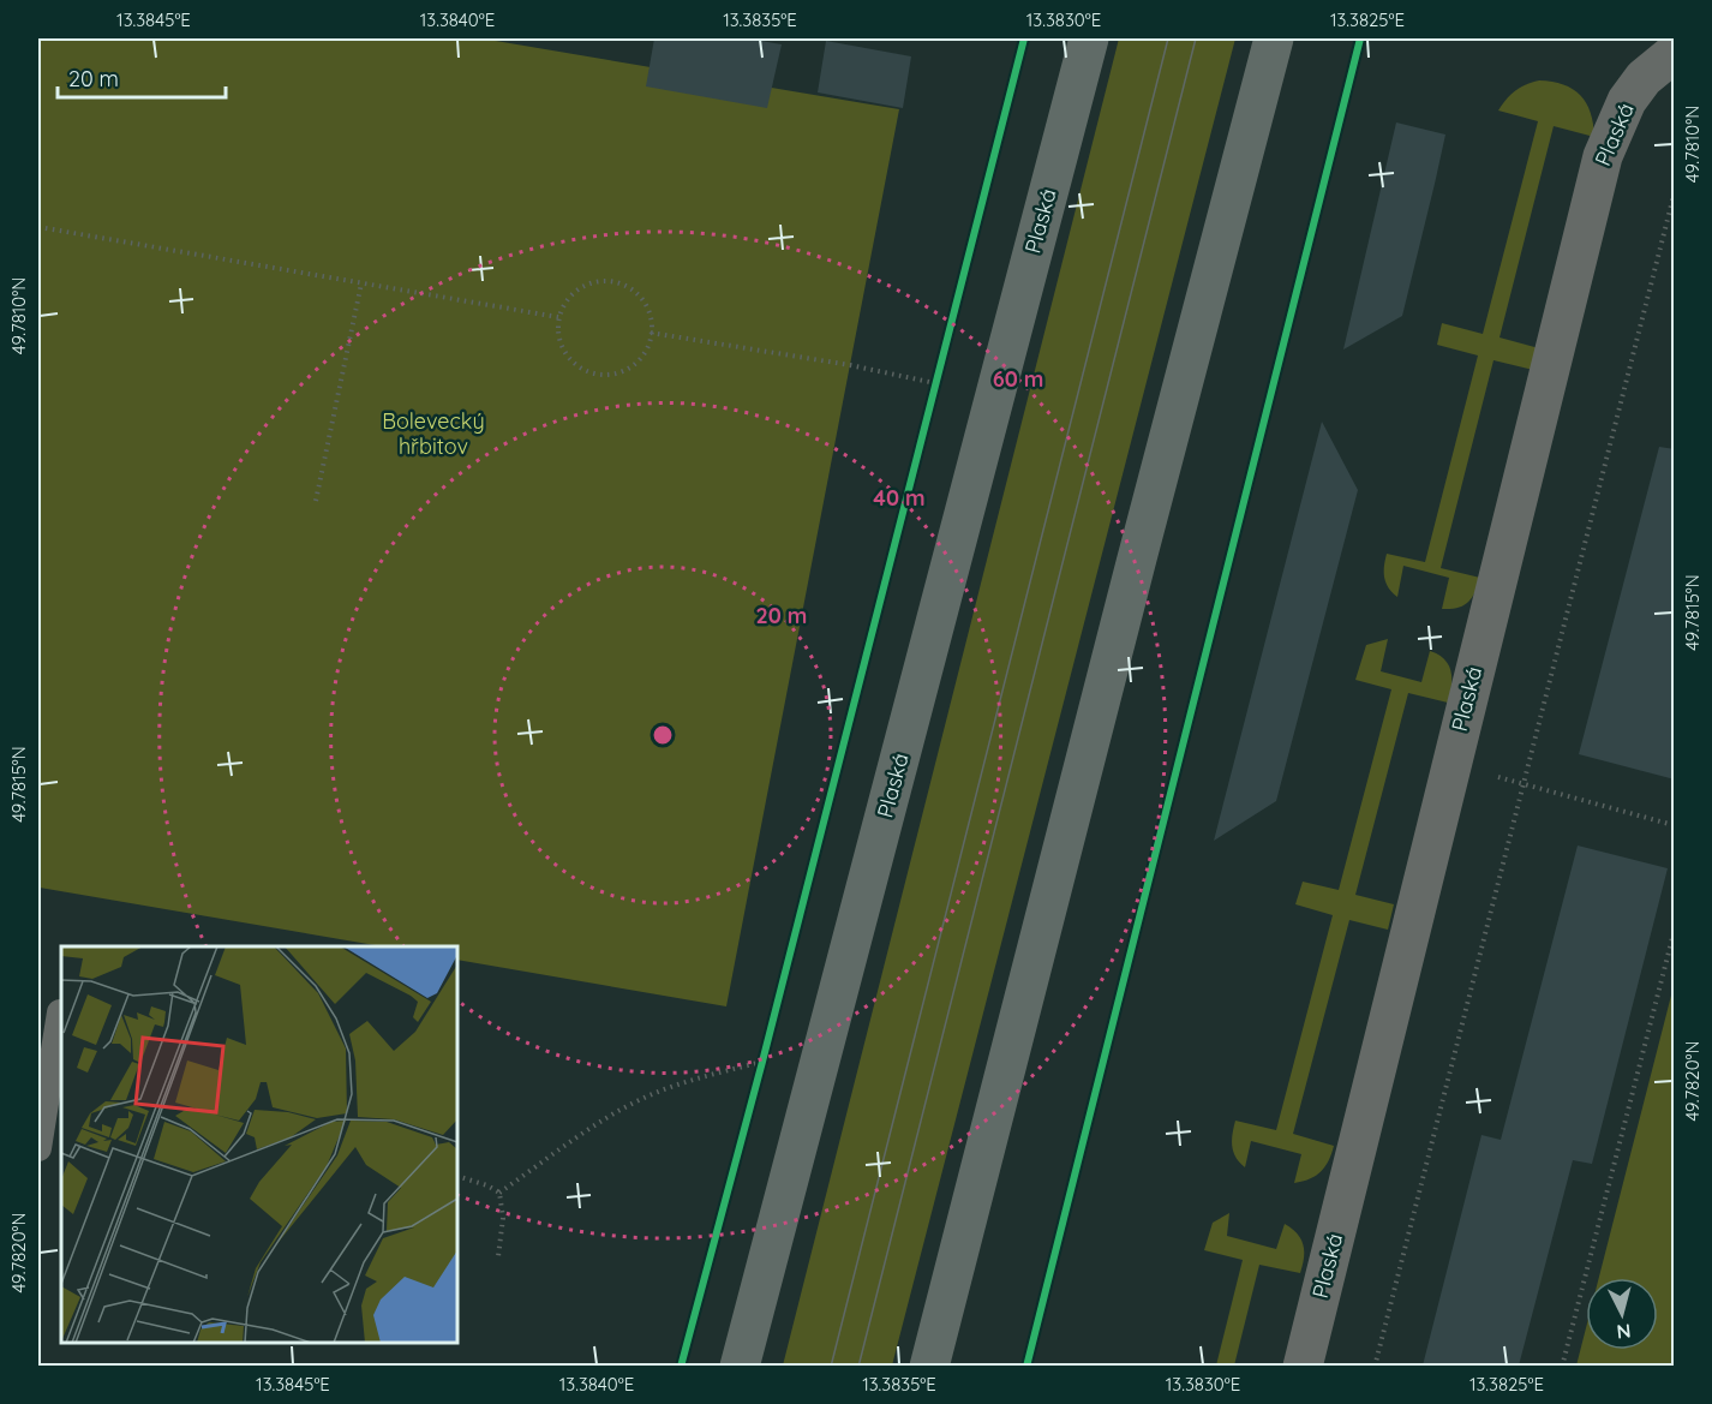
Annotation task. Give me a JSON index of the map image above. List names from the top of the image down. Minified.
{"streets":{"main road":["Plaská"]},"parks":["Bolevecký hřbitov"],"scale_bar":"20 m","north":"bottom","coordinates":["13.3845°E","13.3840°E","13.3835°E","13.3830°E","13.3825°E","49.7810°N","49.7815°N","49.7820°N"],"rings":["60 m","40 m","20 m"]}
